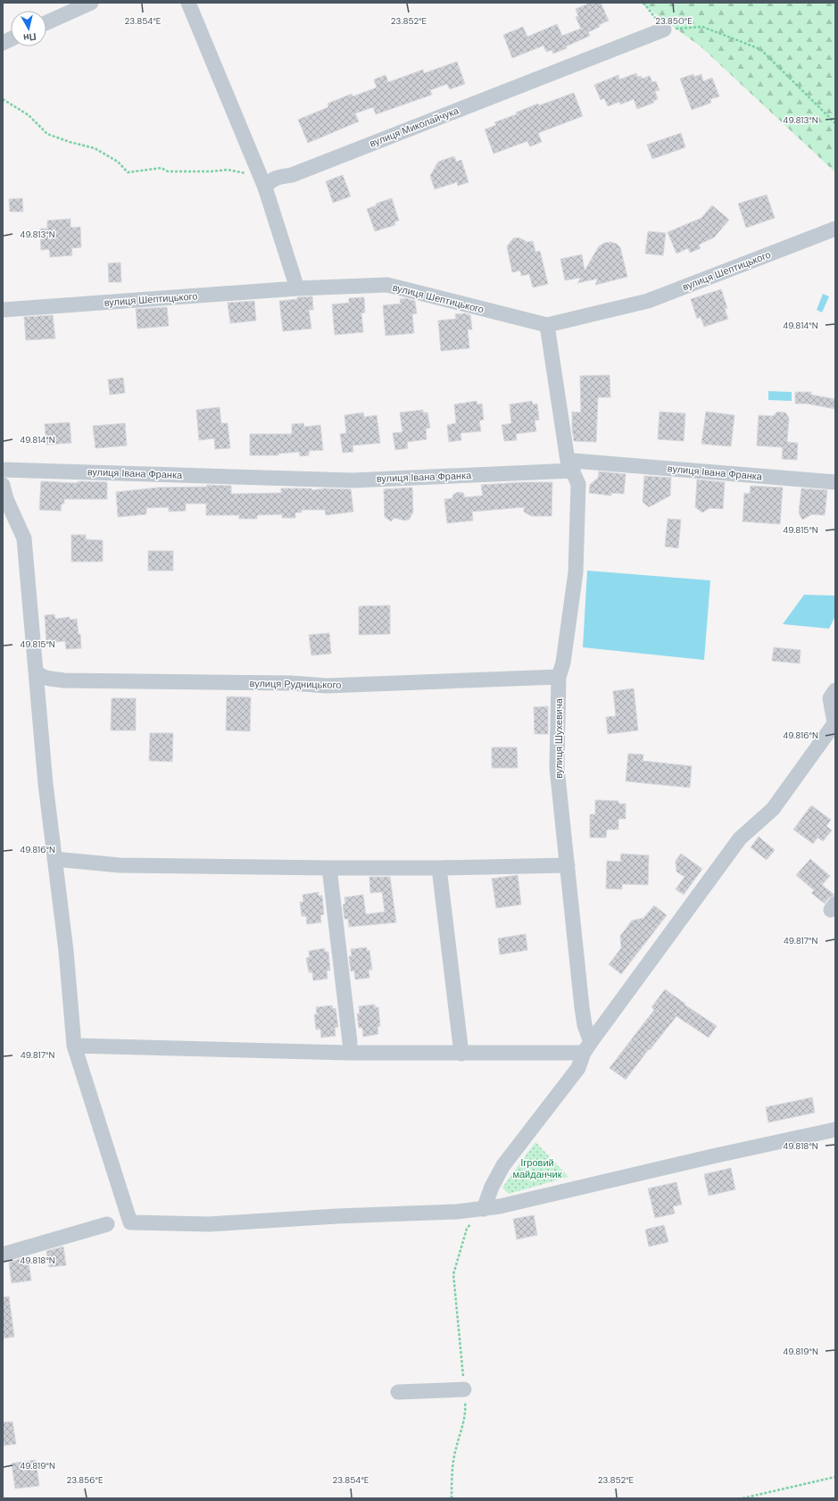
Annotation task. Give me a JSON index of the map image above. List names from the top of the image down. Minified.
{"streets":{"street":["вулиця Миколайчука","вулиця Шептицького","вулиця Івана Франка","вулиця Рудницького","вулиця Шухевича"]},"crossings":[["вулиця Шептицького","вулиця Шухевича"],["вулиця Івана Франка","вулиця Шухевича"],["вулиця Рудницького","вулиця Шухевича"]],"parks":["Ігровий майданчик"],"north":"bottom","coordinates":["23.854°E","23.852°E","23.850°E","49.813°N","49.814°N","49.815°N","49.816°N","49.817°N","49.818°N","49.819°N","23.856°E"]}
